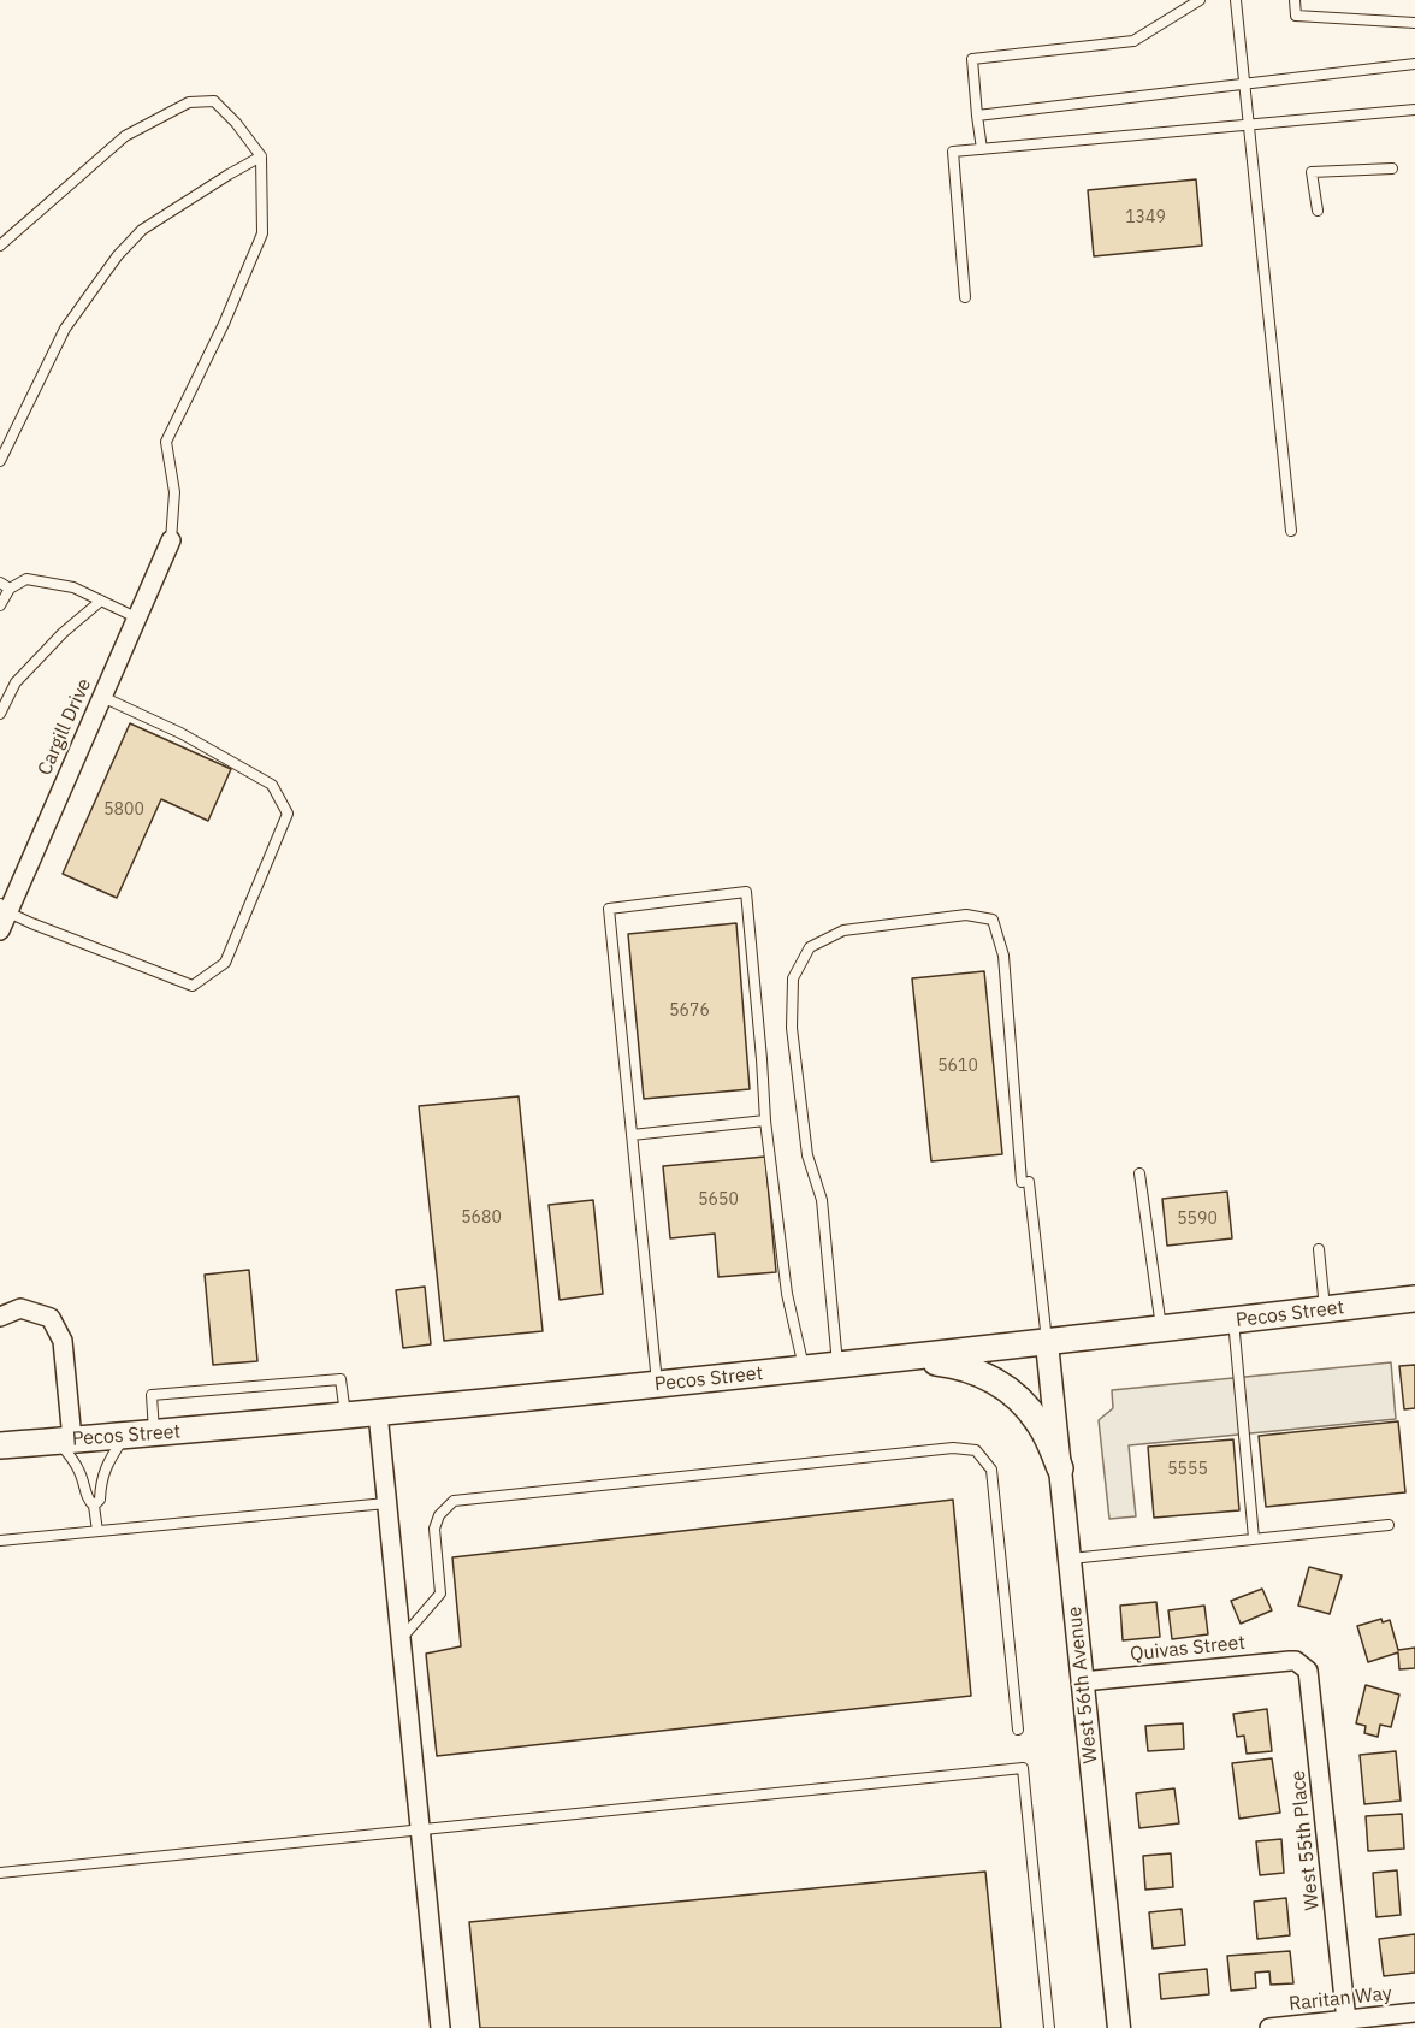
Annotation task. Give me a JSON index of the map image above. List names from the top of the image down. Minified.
{"streets":{"main road":["Pecos Street"],"street":["Cargill Drive","Quivas Street","West 56th Avenue","West 55th Place","Raritan Way"]},"crossings":[["Pecos Street","West 56th Avenue"],["Quivas Street","West 56th Avenue"],["Quivas Street","West 55th Place"],["West 55th Place","Raritan Way"]],"house_numbers":["1349","5800","5676","5610","5650","5680","5590","5555"]}
